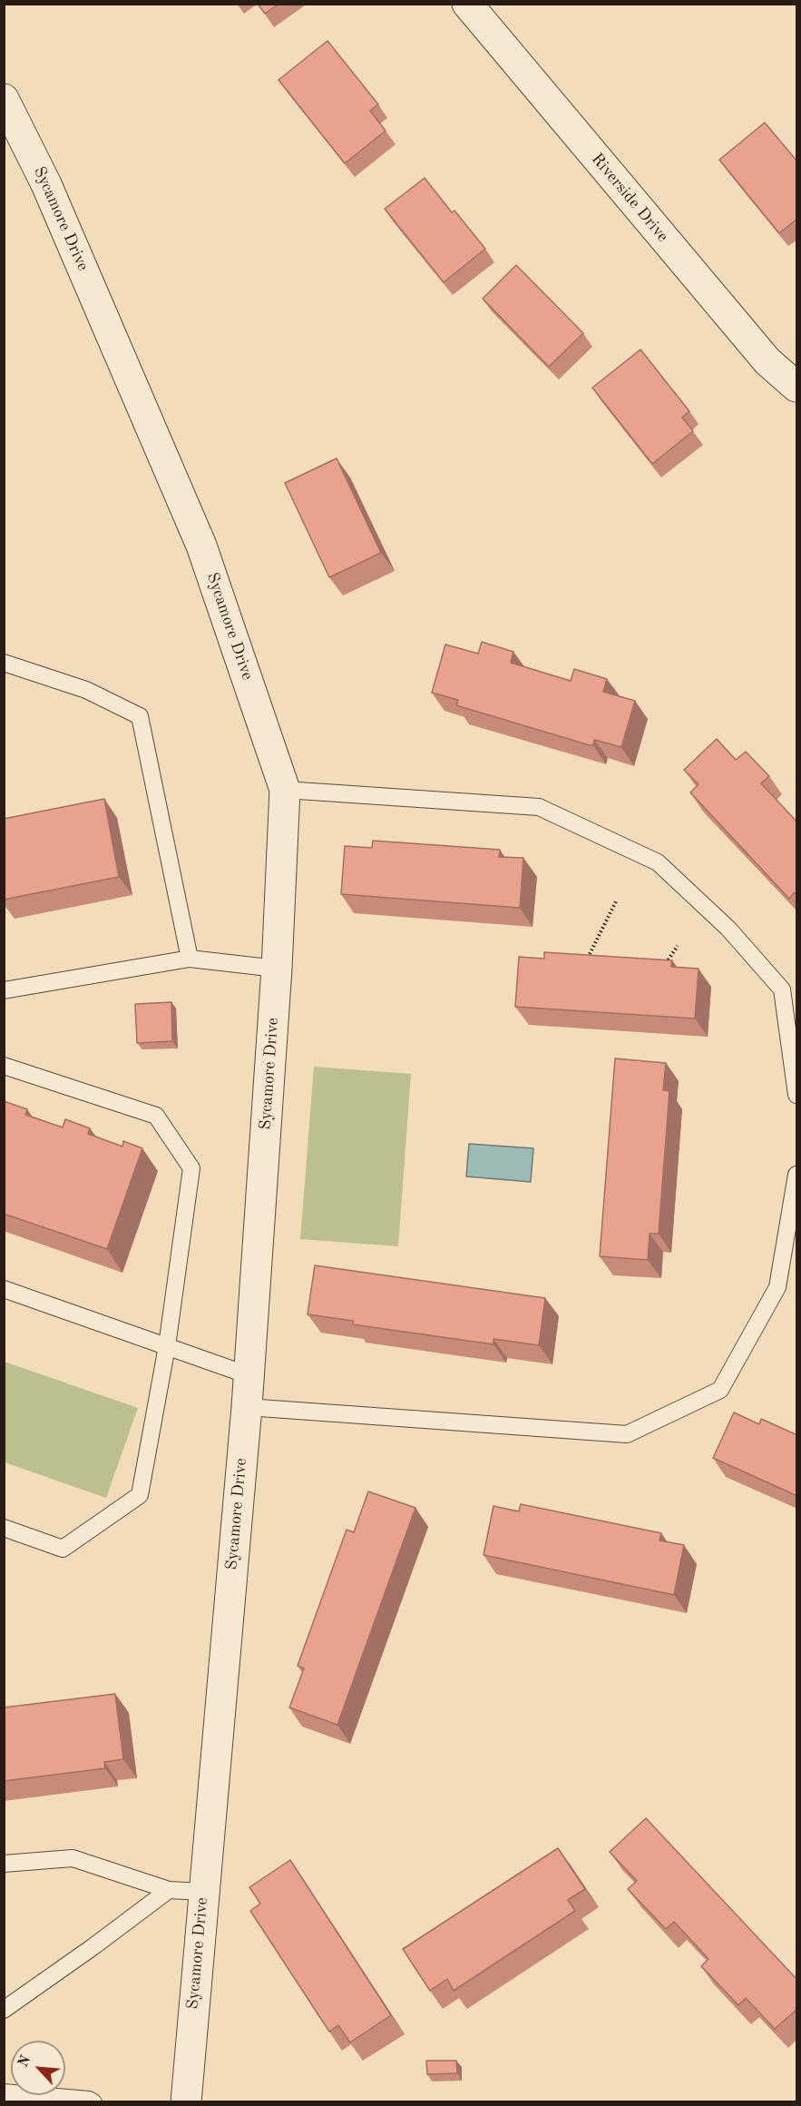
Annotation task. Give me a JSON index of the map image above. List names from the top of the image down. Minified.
{"streets":{"street":["Riverside Drive","Sycamore Drive"]},"north":"top left"}
